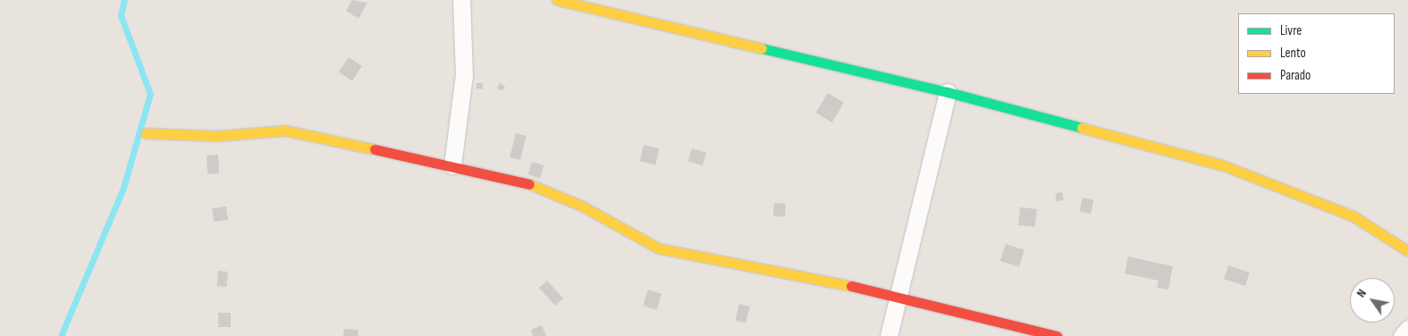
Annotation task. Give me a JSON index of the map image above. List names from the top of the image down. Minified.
{"legend":["Livre","Lento","Parado"],"north":"top left"}
